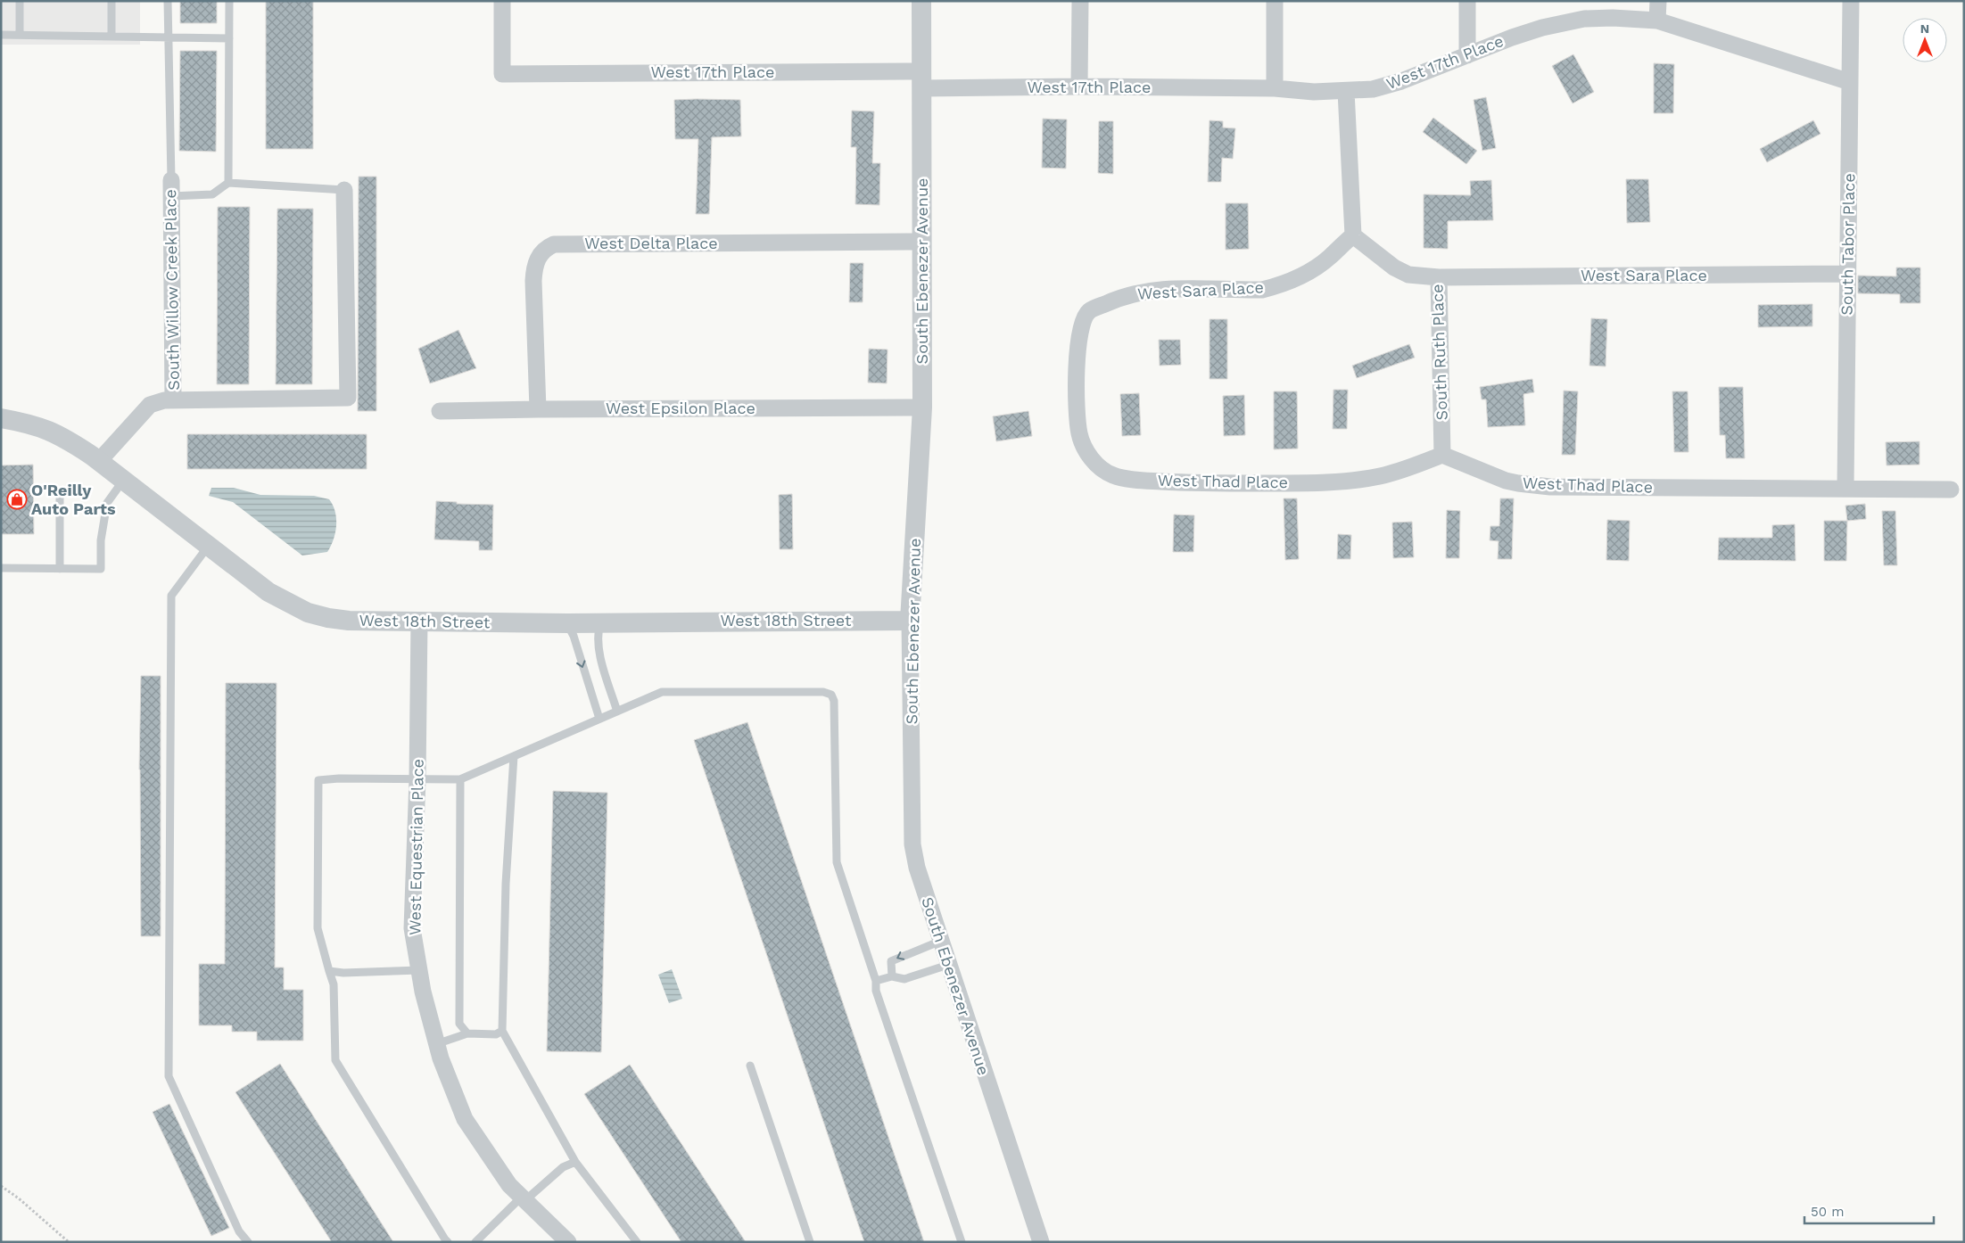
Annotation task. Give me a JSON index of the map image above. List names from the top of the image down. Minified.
{"streets":{"street":["West 17th Place","West Delta Place","South Tabor Place","South Ebenezer Avenue","West Sara Place","South Willow Creek Place","South Ruth Place","West Epsilon Place","West Thad Place","West 18th Street","West Equestrian Place"]},"crossings":[["West 17th Place","South Tabor Place"],["West 17th Place","South Ebenezer Avenue"],["West Delta Place","South Ebenezer Avenue"],["West Delta Place","West Epsilon Place"],["South Tabor Place","West Sara Place"],["South Tabor Place","West Thad Place"],["South Ebenezer Avenue","West Epsilon Place"],["South Ebenezer Avenue","West 18th Street"],["West Sara Place","South Ruth Place"],["West Sara Place","West Thad Place"],["South Ruth Place","West Thad Place"],["West 18th Street","West Equestrian Place"]],"places":{"shop":["O'Reilly Auto Parts"]},"scale_bar":"50 m","north":"top"}
